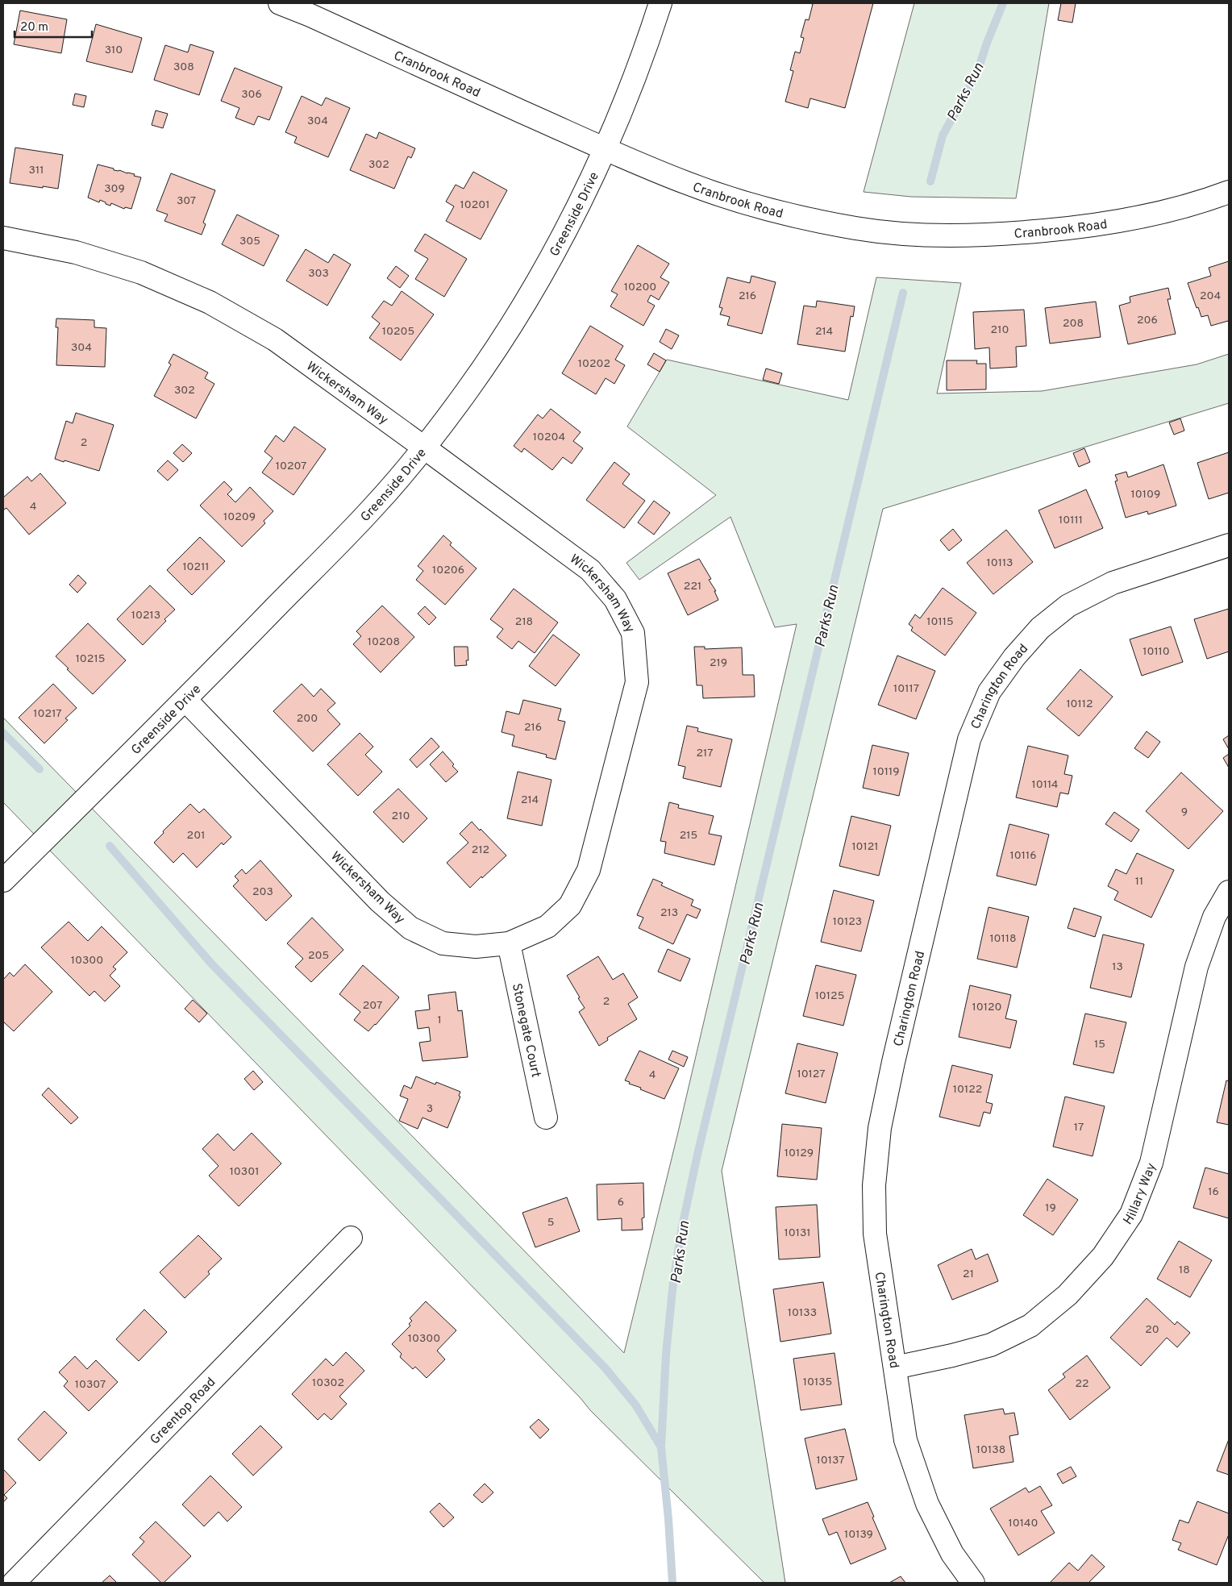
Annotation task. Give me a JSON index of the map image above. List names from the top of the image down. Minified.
{"streets":{"street":["Cranbrook Road","Greenside Drive","Wickersham Way","Charington Road","Stonegate Court","Hillary Way","Greentop Road"]},"crossings":[["Cranbrook Road","Greenside Drive"],["Greenside Drive","Wickersham Way"],["Wickersham Way","Stonegate Court"],["Charington Road","Hillary Way"]],"water":["Parks Run"],"house_numbers":["310","308","306","304","302","311","309","307","10201","305","303","10200","216","204","206","208","210","10205","214","304","10202","302","10204","2","10207","10109","4","10209","10111","10113","10211","10206","221","10213","218","10115","10208","10110","10215","219","10117","10112","10217","200","216","217","10119","10114","214","9","210","201","215","10121","212","10116","11","203","213","10123","10118","205","10300","13","10125","2","207","10120","1","15","10127","4","10122","3","17","10129","10301","16","6","19","5","10131","18","21","10133","20","10300","10135","10302","22","10307","10138","10137","10140","10139"],"scale_bar":"20 m"}
